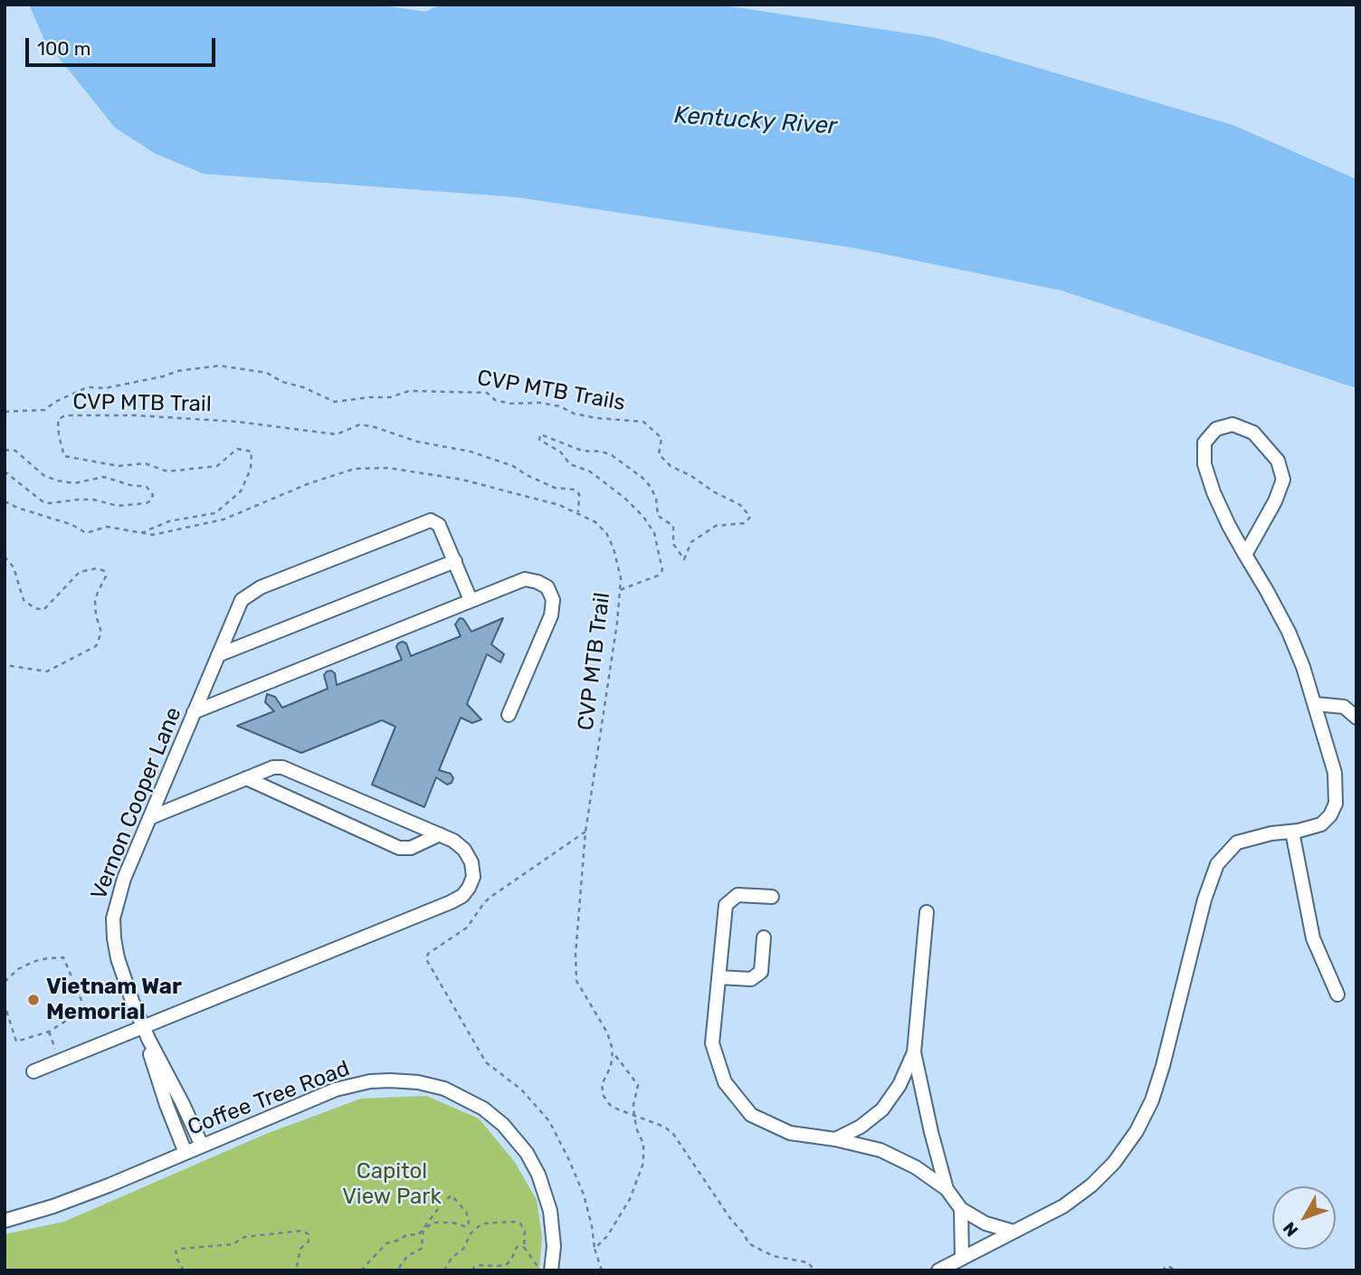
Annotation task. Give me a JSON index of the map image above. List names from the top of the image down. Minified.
{"streets":{"street":["Vernon Cooper Lane","Coffee Tree Road"],"path":["CVP MTB Trails","CVP MTB Trail"]},"crossings":[["CVP MTB Trails","CVP MTB Trail"],["Vernon Cooper Lane","Coffee Tree Road"]],"water":["Kentucky River"],"parks":["Capitol View Park"],"places":["Vietnam War Memorial"],"scale_bar":"100 m","north":"bottom left"}
